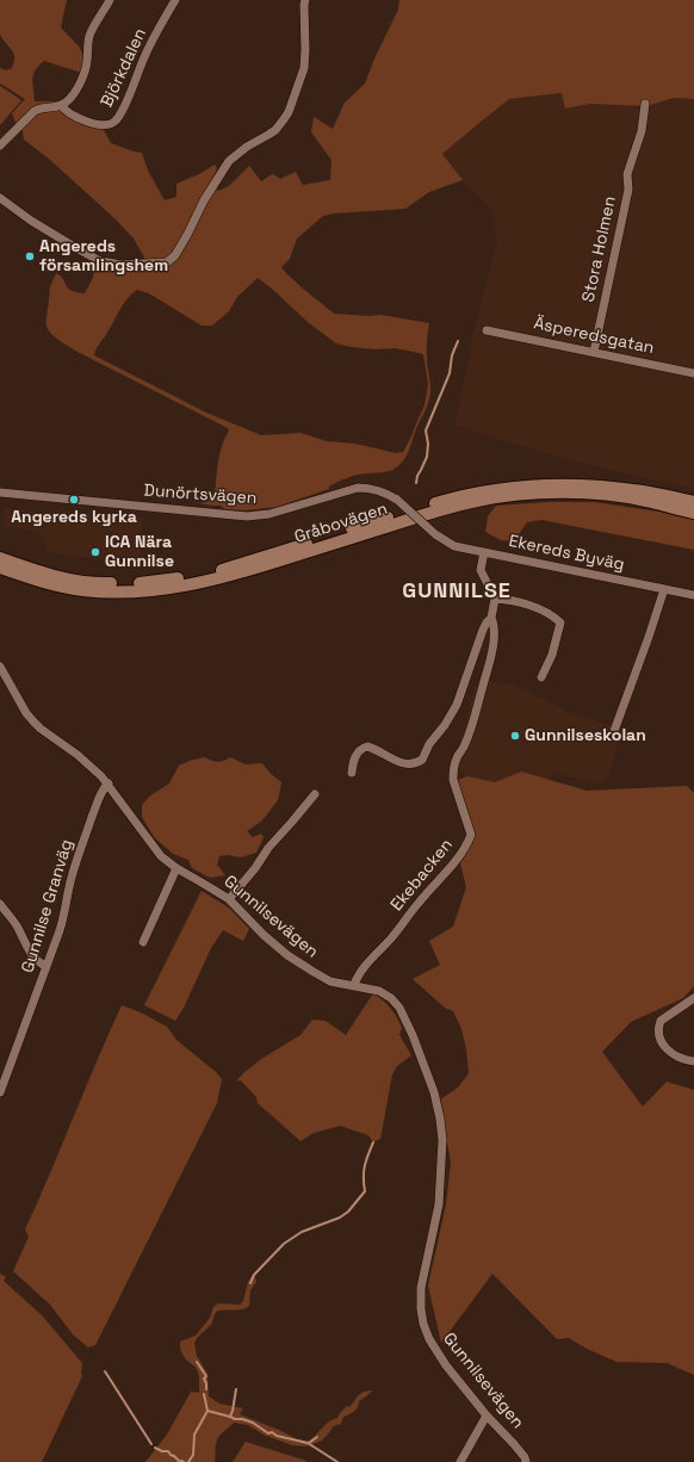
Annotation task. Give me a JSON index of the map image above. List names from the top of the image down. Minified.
{"streets":{"main road":["Gråbovägen"],"street":["Björkdalen","Stora Holmen","Äsperedsgatan","Dunörtsvägen","Ekereds Byväg","Ekebacken","Gunnilse Granväg","Gunnilsevägen"]},"crossings":[["Stora Holmen","Äsperedsgatan"],["Dunörtsvägen","Ekereds Byväg"],["Ekebacken","Gunnilsevägen"],["Gunnilse Granväg","Gunnilsevägen"]],"districts":["GUNNILSE"],"places":["Angereds församlingshem","Angereds kyrka","ICA Nära Gunnilse","Gunnilseskolan"]}
